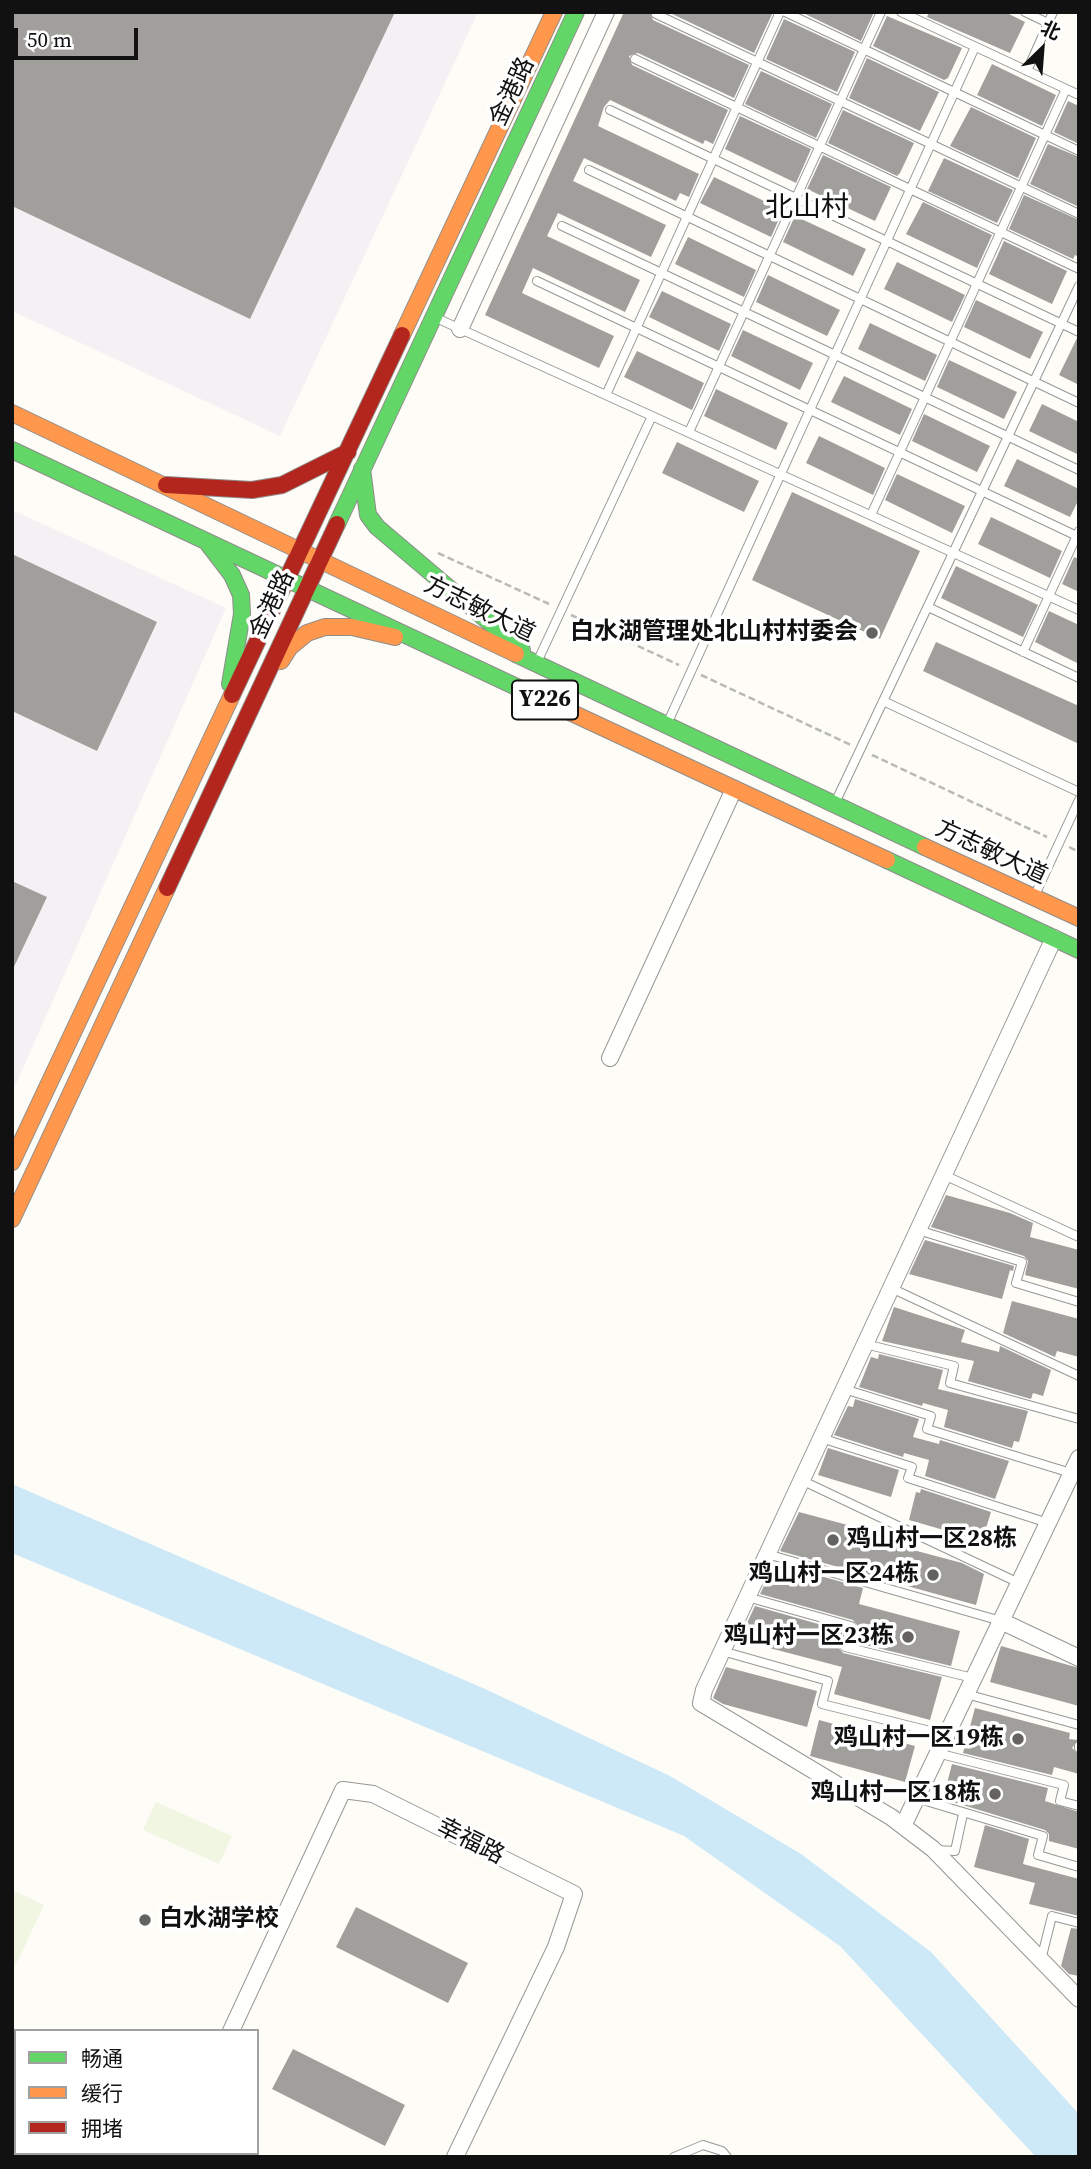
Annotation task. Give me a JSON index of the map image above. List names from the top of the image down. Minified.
{"streets":{"main road":["金港路","方志敏大道","Y226"],"street":["幸福路"]},"crossings":[["金港路","方志敏大道"]],"districts":["北山村"],"places":["白水湖管理处北山村村委会","鸡山村一区28栋","鸡山村一区24栋","鸡山村一区23栋","鸡山村一区19栋","鸡山村一区18栋","白水湖学校"],"legend":["畅通","缓行","拥堵"],"scale_bar":"50 m","north":"top right"}
